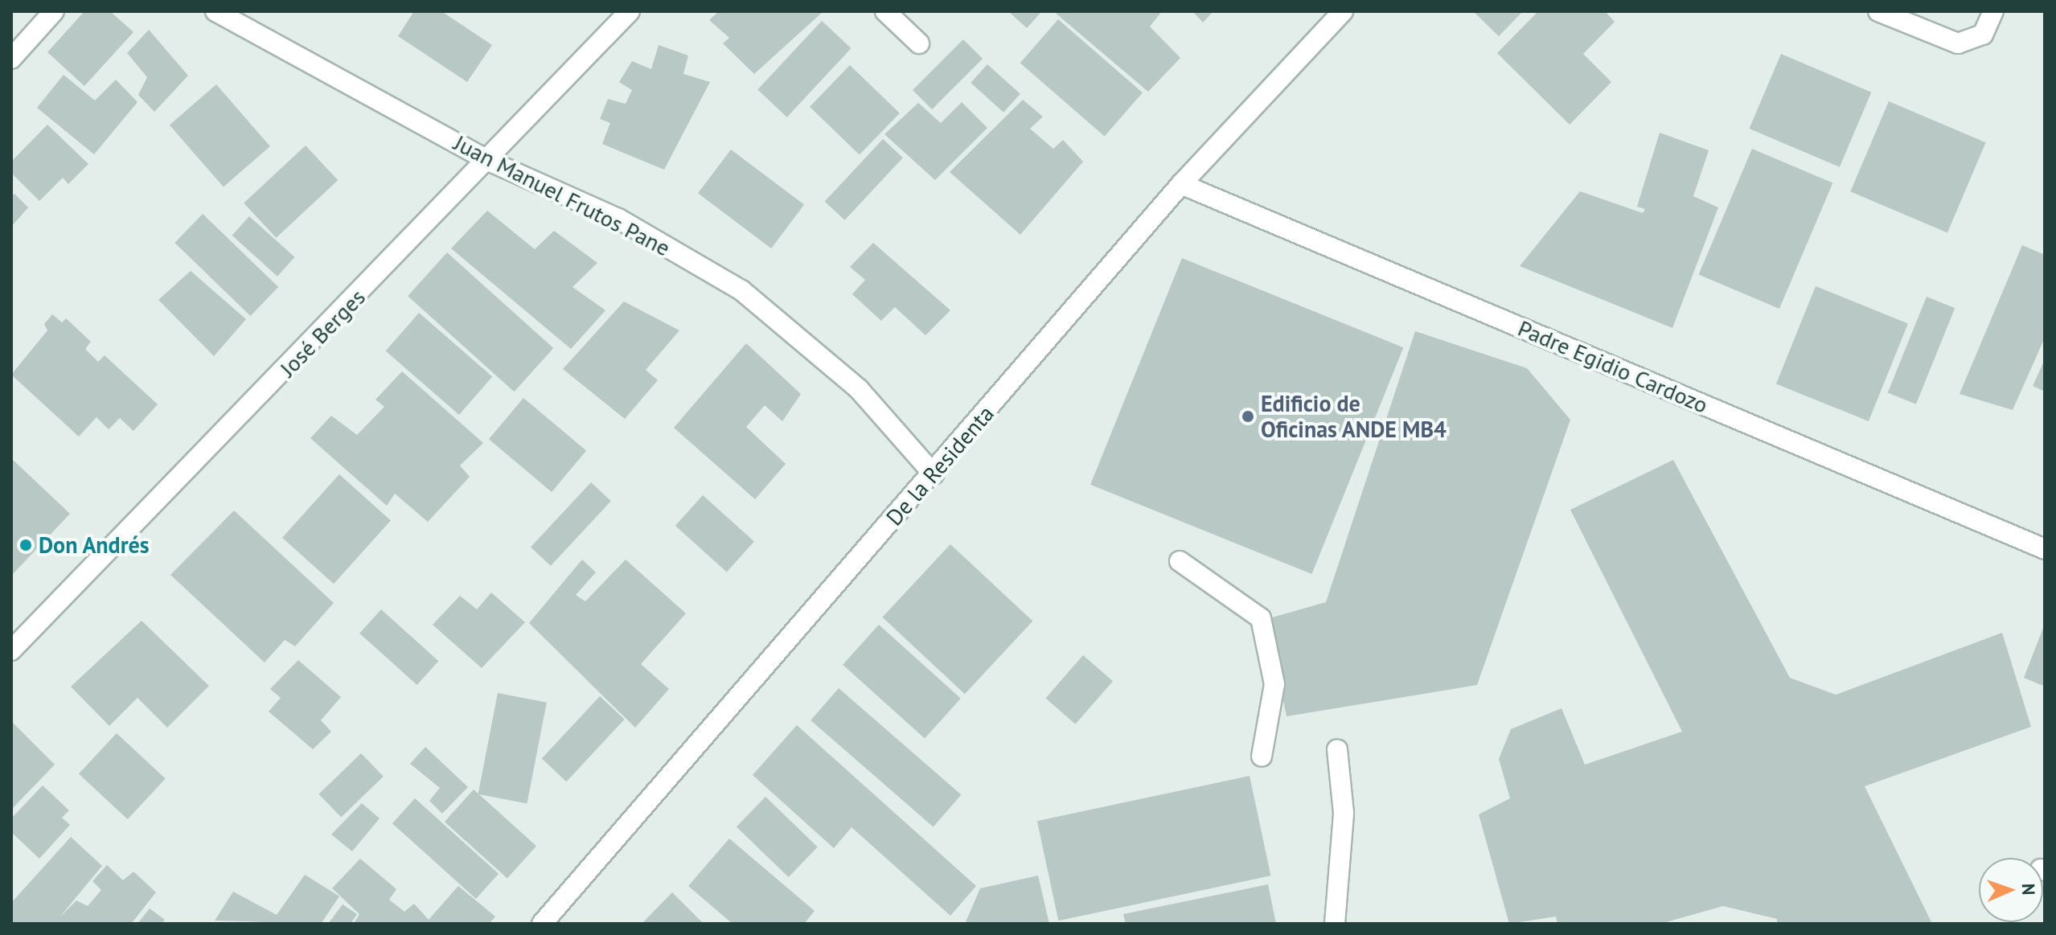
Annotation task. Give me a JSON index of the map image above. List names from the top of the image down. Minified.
{"streets":{"street":["Juan Manuel Frutos Pane","José Berges","Padre Egidio Cardozo","De la Residenta"]},"crossings":[["Juan Manuel Frutos Pane","José Berges"],["Juan Manuel Frutos Pane","De la Residenta"],["Padre Egidio Cardozo","De la Residenta"]],"places":["Edificio de Oficinas ANDE MB4","Don Andrés"],"north":"right"}
